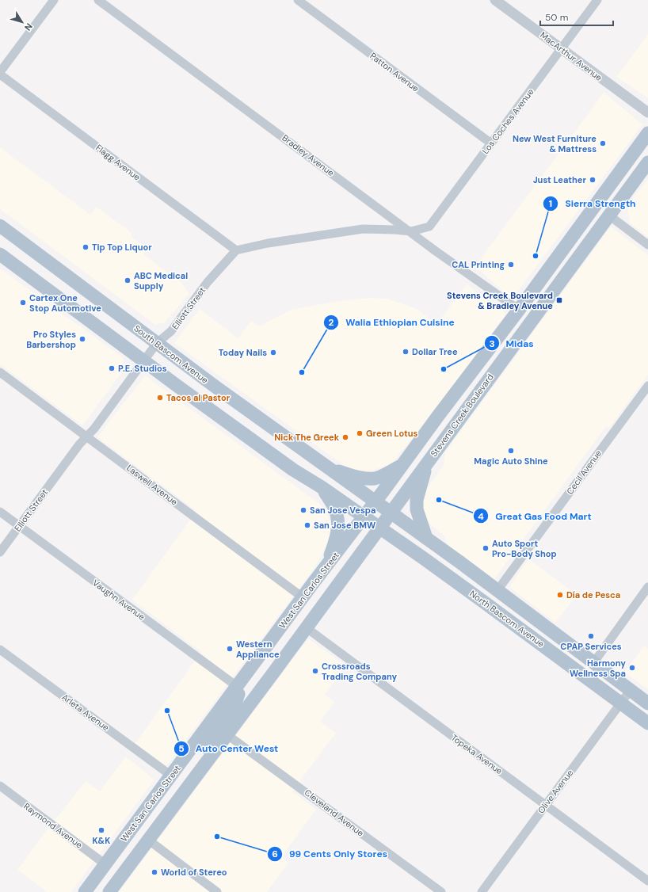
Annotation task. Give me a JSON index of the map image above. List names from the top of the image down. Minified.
{"streets":{"main road":["South Bascom Avenue","Stevens Creek Boulevard","West San Carlos Street","North Bascom Avenue"],"street":["MacArthur Avenue","Patton Avenue","Los Coches Avenue","Bradley Avenue","Flagg Avenue","Elliott Street","Cecil Avenue","Laswell Avenue","Vaughn Avenue","Arleta Avenue","Topeka Avenue","Olive Avenue","Cleveland Avenue","Raymond Avenue"]},"crossings":[["MacArthur Avenue","Los Coches Avenue"],["Patton Avenue","Los Coches Avenue"],["Los Coches Avenue","Bradley Avenue"],["Bradley Avenue","Stevens Creek Boulevard"],["Flagg Avenue","Elliott Street"],["Elliott Street","South Bascom Avenue"],["Elliott Street","Laswell Avenue"],["Elliott Street","Vaughn Avenue"],["South Bascom Avenue","Stevens Creek Boulevard"],["South Bascom Avenue","West San Carlos Street"],["South Bascom Avenue","North Bascom Avenue"],["Stevens Creek Boulevard","West San Carlos Street"],["Stevens Creek Boulevard","North Bascom Avenue"],["Cecil Avenue","North Bascom Avenue"],["Laswell Avenue","West San Carlos Street"],["West San Carlos Street","Vaughn Avenue"],["West San Carlos Street","North Bascom Avenue"],["West San Carlos Street","Arleta Avenue"],["West San Carlos Street","Raymond Avenue"],["North Bascom Avenue","Olive Avenue"],["Topeka Avenue","Olive Avenue"]],"places":{"other":["New West Furniture & Mattress","Just Leather","Tip Top Liquor","Sierra Strength","CAL Printing","ABC Medical Supply","Cartex One Stop Automotive","Pro Styles Barbershop","Dollar Tree","Today Nails","P.E. Studios","Midas","Walia Ethiopian Cuisine","Tacos al Pastor","Green Lotus","Nick The Greek","Magic Auto Shine","Great Gas Food Mart","San Jose Vespa","San Jose BMW","Auto Sport Pro-Body Shop","Día de Pesca","CPAP Services","Western Appliance","Harmony Wellness Spa","Crossroads Trading Company","Auto Center West","K&K","99 Cents Only Stores","World of Stereo"],"transit":["Stevens Creek Boulevard & Bradley Avenue"]},"scale_bar":"50 m","north":"bottom right"}
